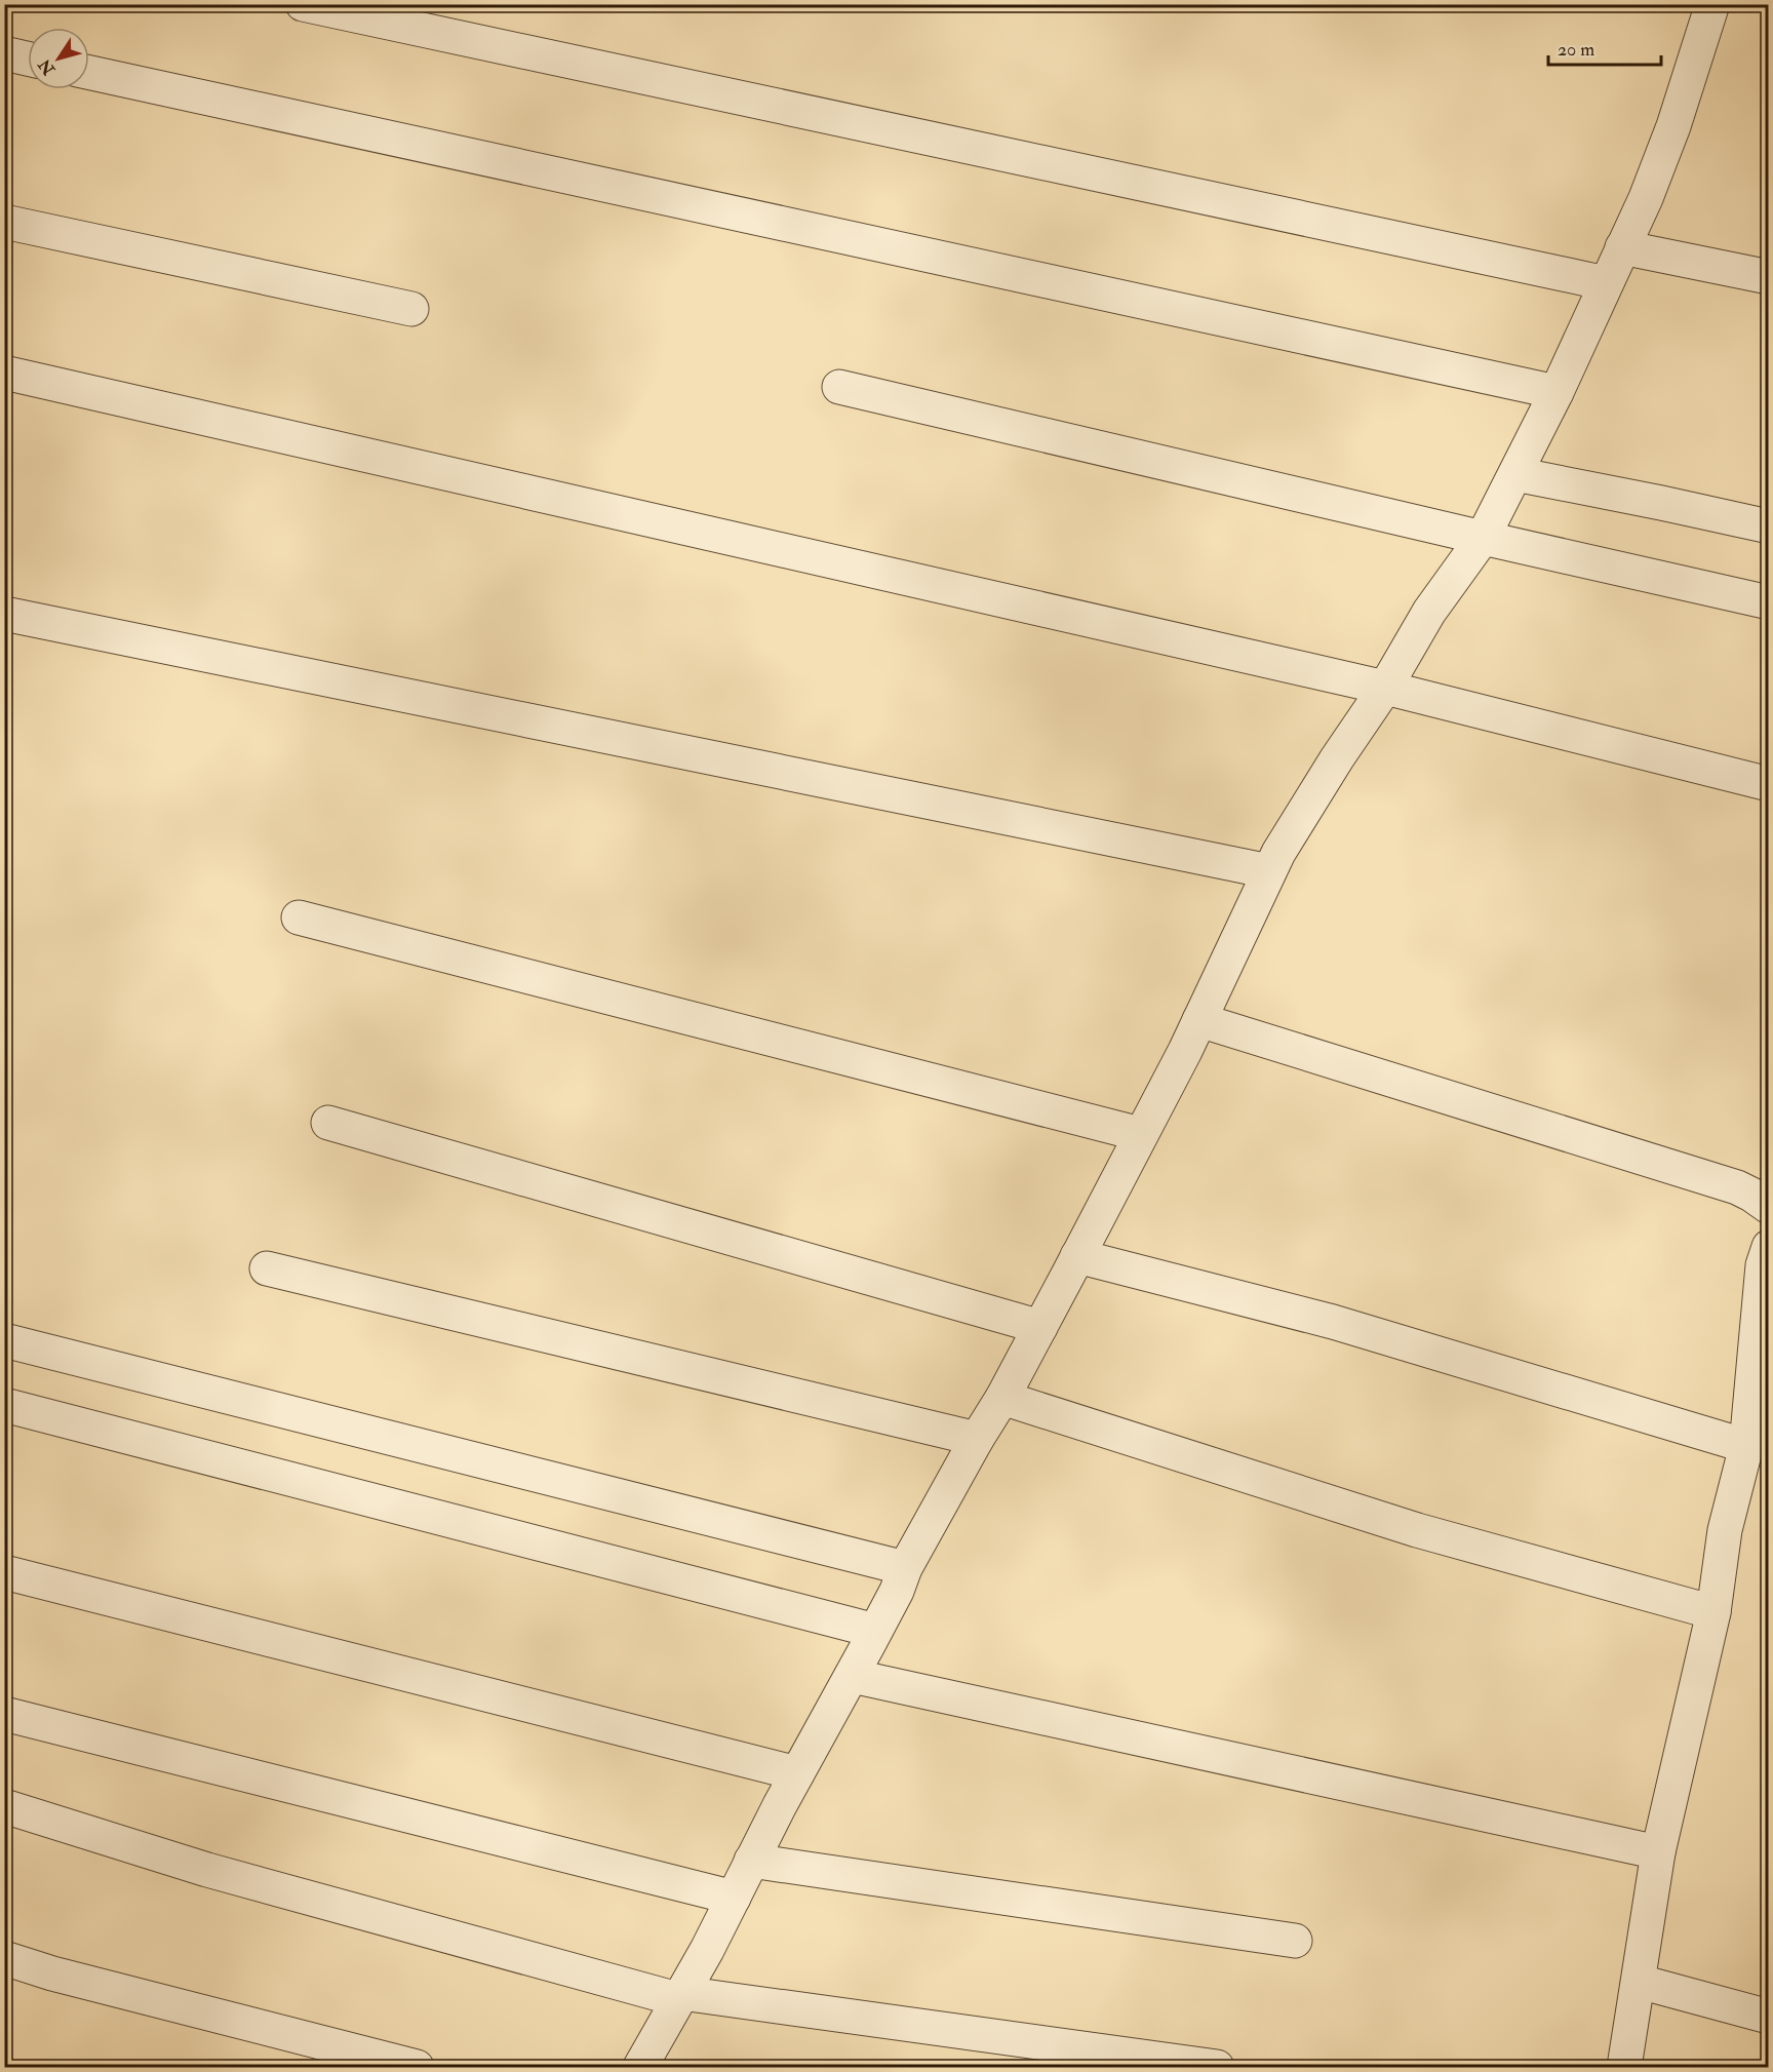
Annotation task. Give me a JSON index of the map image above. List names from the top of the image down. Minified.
{"scale_bar":"20 m","north":"bottom left"}
